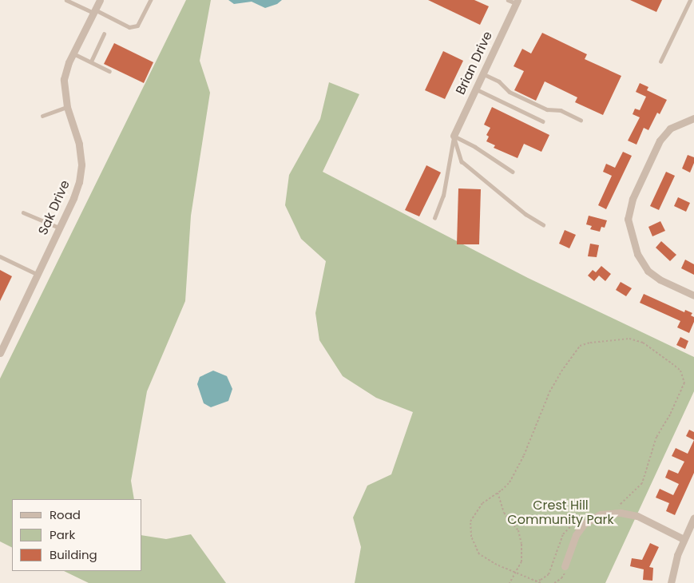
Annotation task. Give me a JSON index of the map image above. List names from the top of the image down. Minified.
{"streets":{"street":["Brian Drive","Sak Drive"]},"parks":["Crest Hill Community Park"],"legend":["Road","Park","Building"]}
